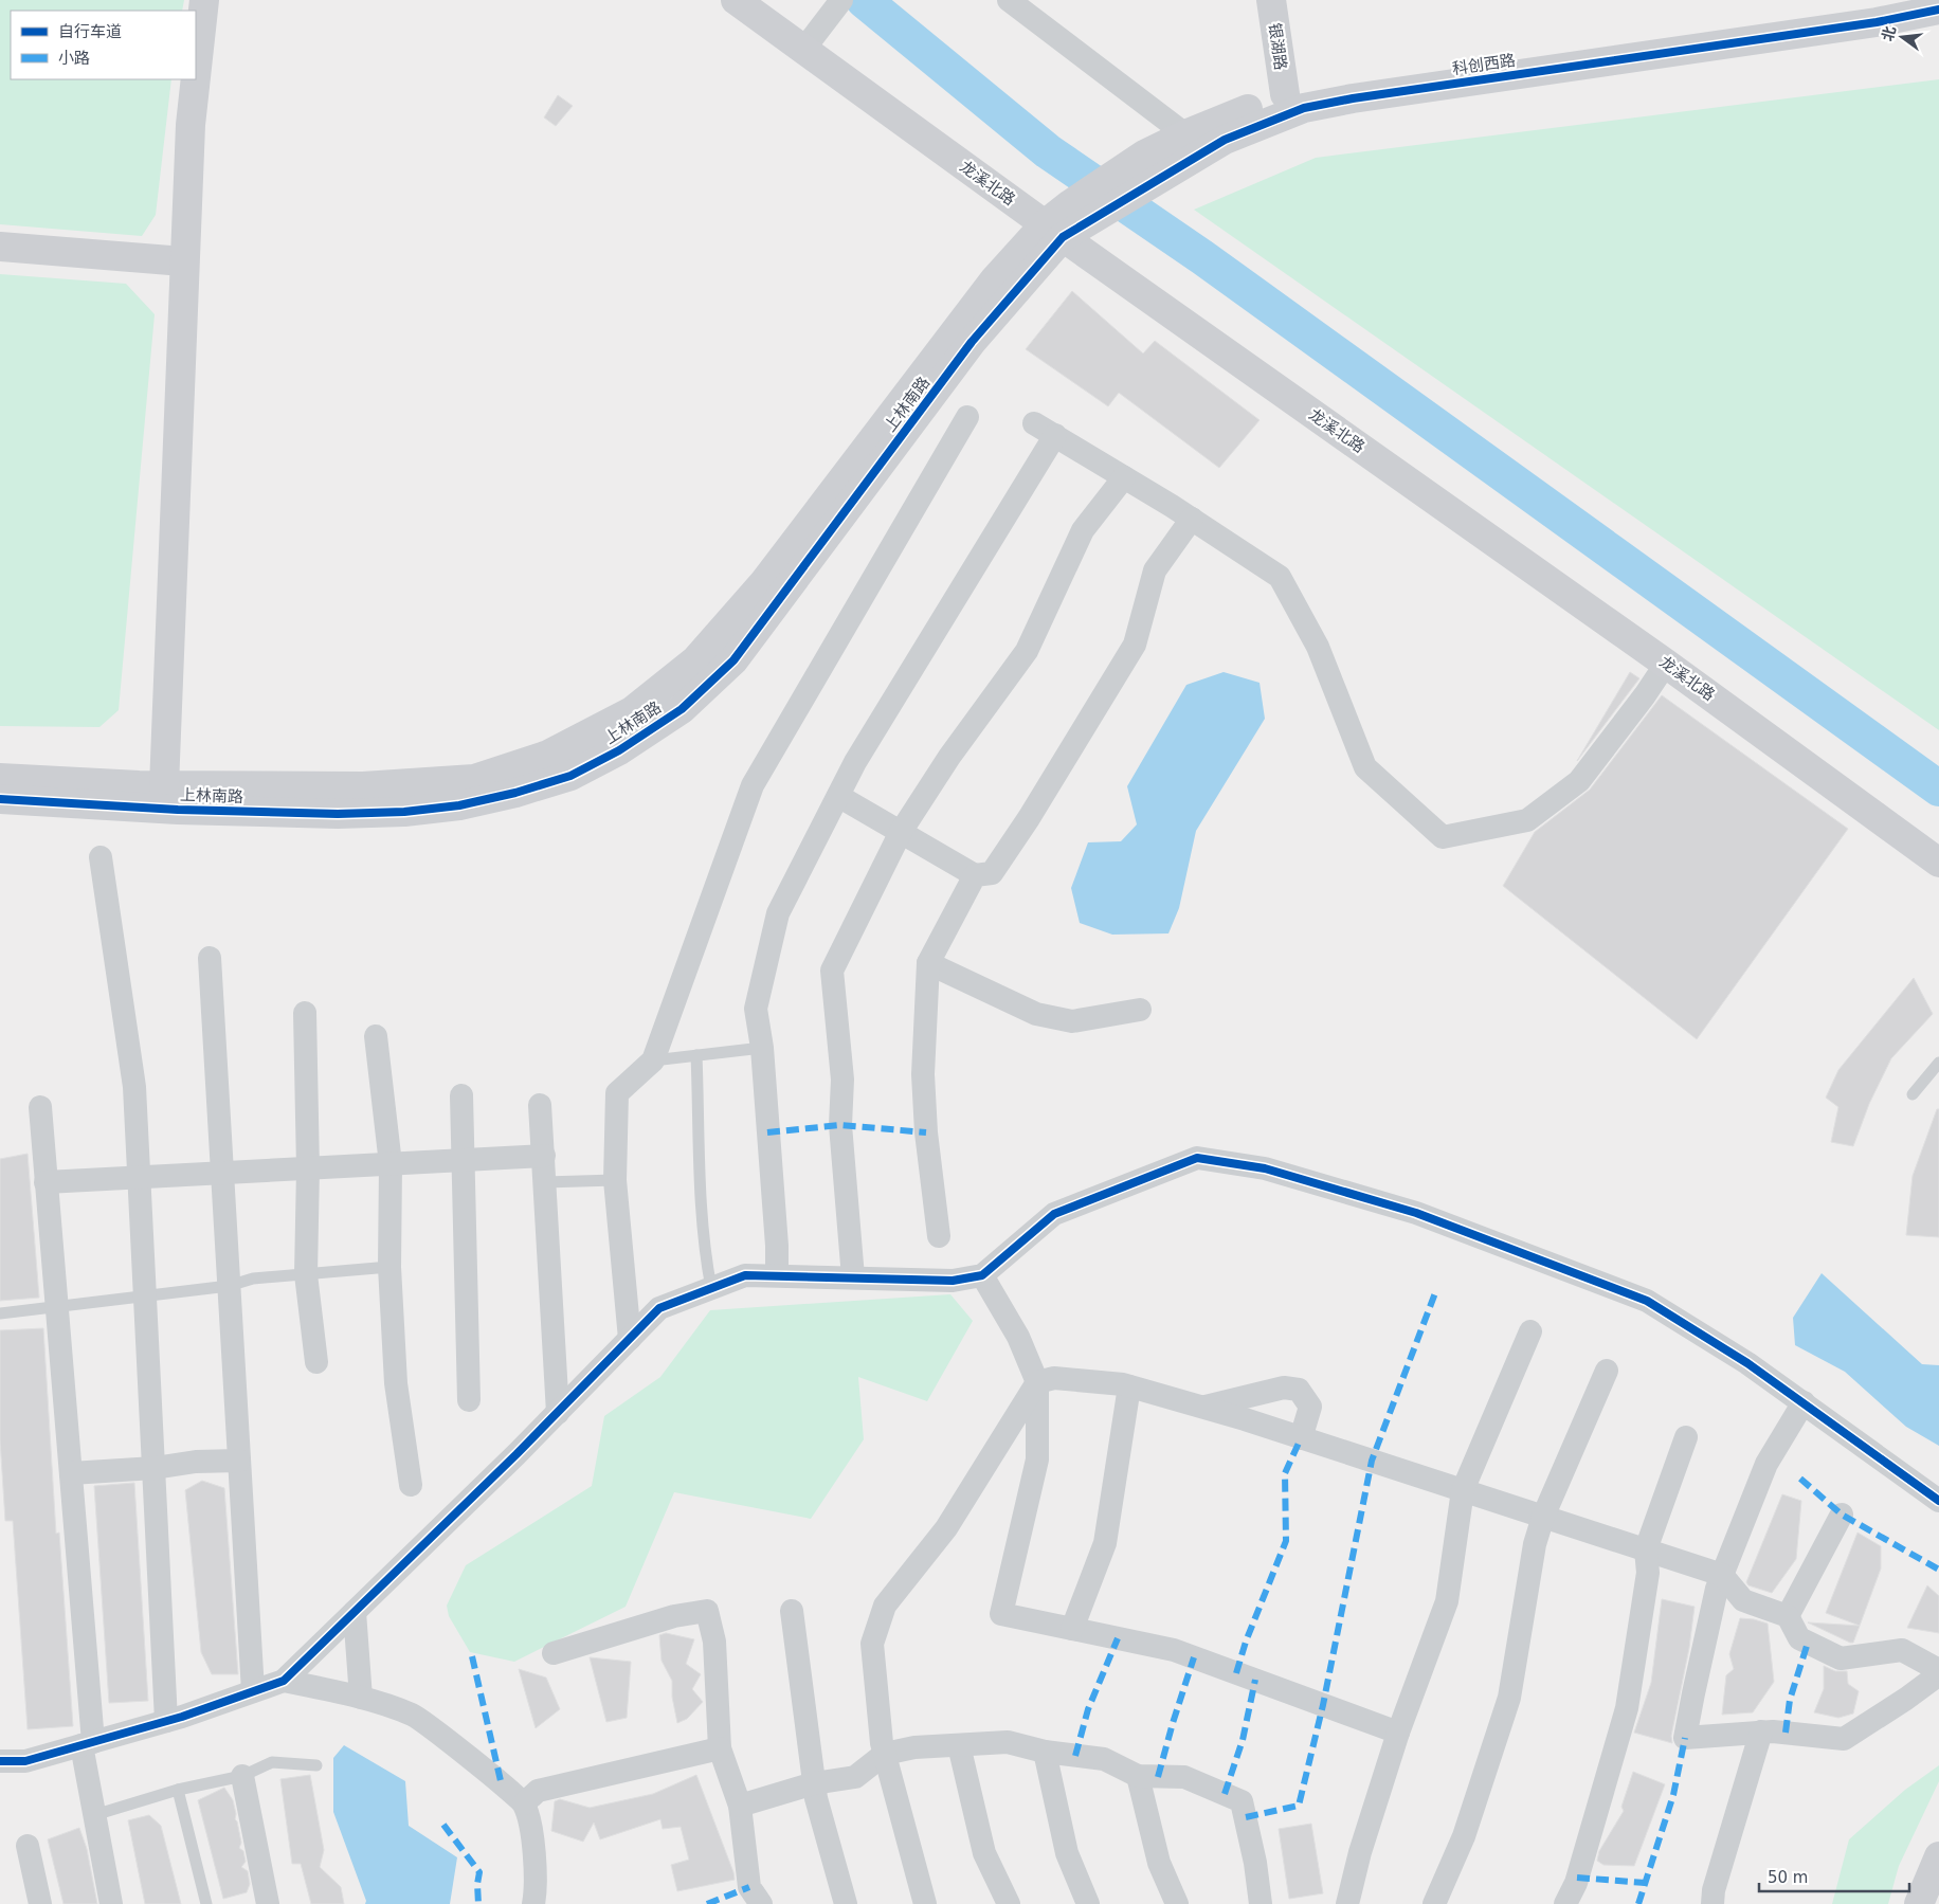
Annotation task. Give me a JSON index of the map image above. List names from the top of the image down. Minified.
{"streets":{"street":["银湖路","科创西路","龙溪北路","上林南路"]},"crossings":[["银湖路","科创西路"],["科创西路","龙溪北路"],["科创西路","上林南路"],["龙溪北路","上林南路"]],"legend":["自行车道","小路"],"scale_bar":"50 m","north":"left"}
